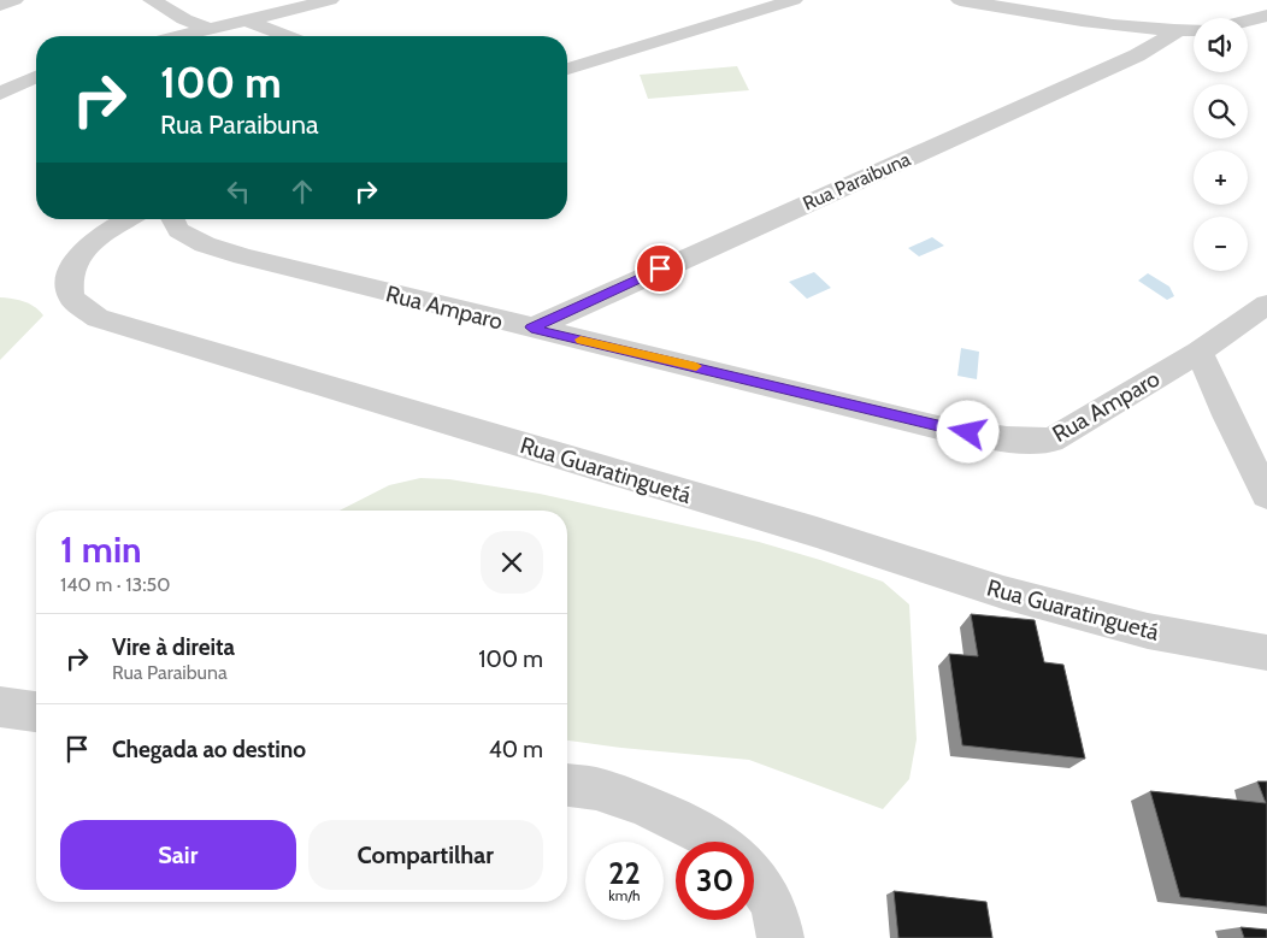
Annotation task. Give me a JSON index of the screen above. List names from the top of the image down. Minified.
{"streets":{"street":["Rua Paraibuna","Rua Amparo","Rua Guaratinguetá"]},"crossings":[["Rua Paraibuna","Rua Amparo"]],"page":{"map_buttons":["+","−"],"turn":["100 m","Rua Paraibuna"],"heading":["1 min","140 m · 13:50"],"list":[{"name":"Vire à direita","note":"Rua Paraibuna","value":"100 m"},{"name":"Chegada ao destino","value":"40 m"}],"buttons":["Sair","Compartilhar"],"speed":"22 km/h","limit":"30"}}
